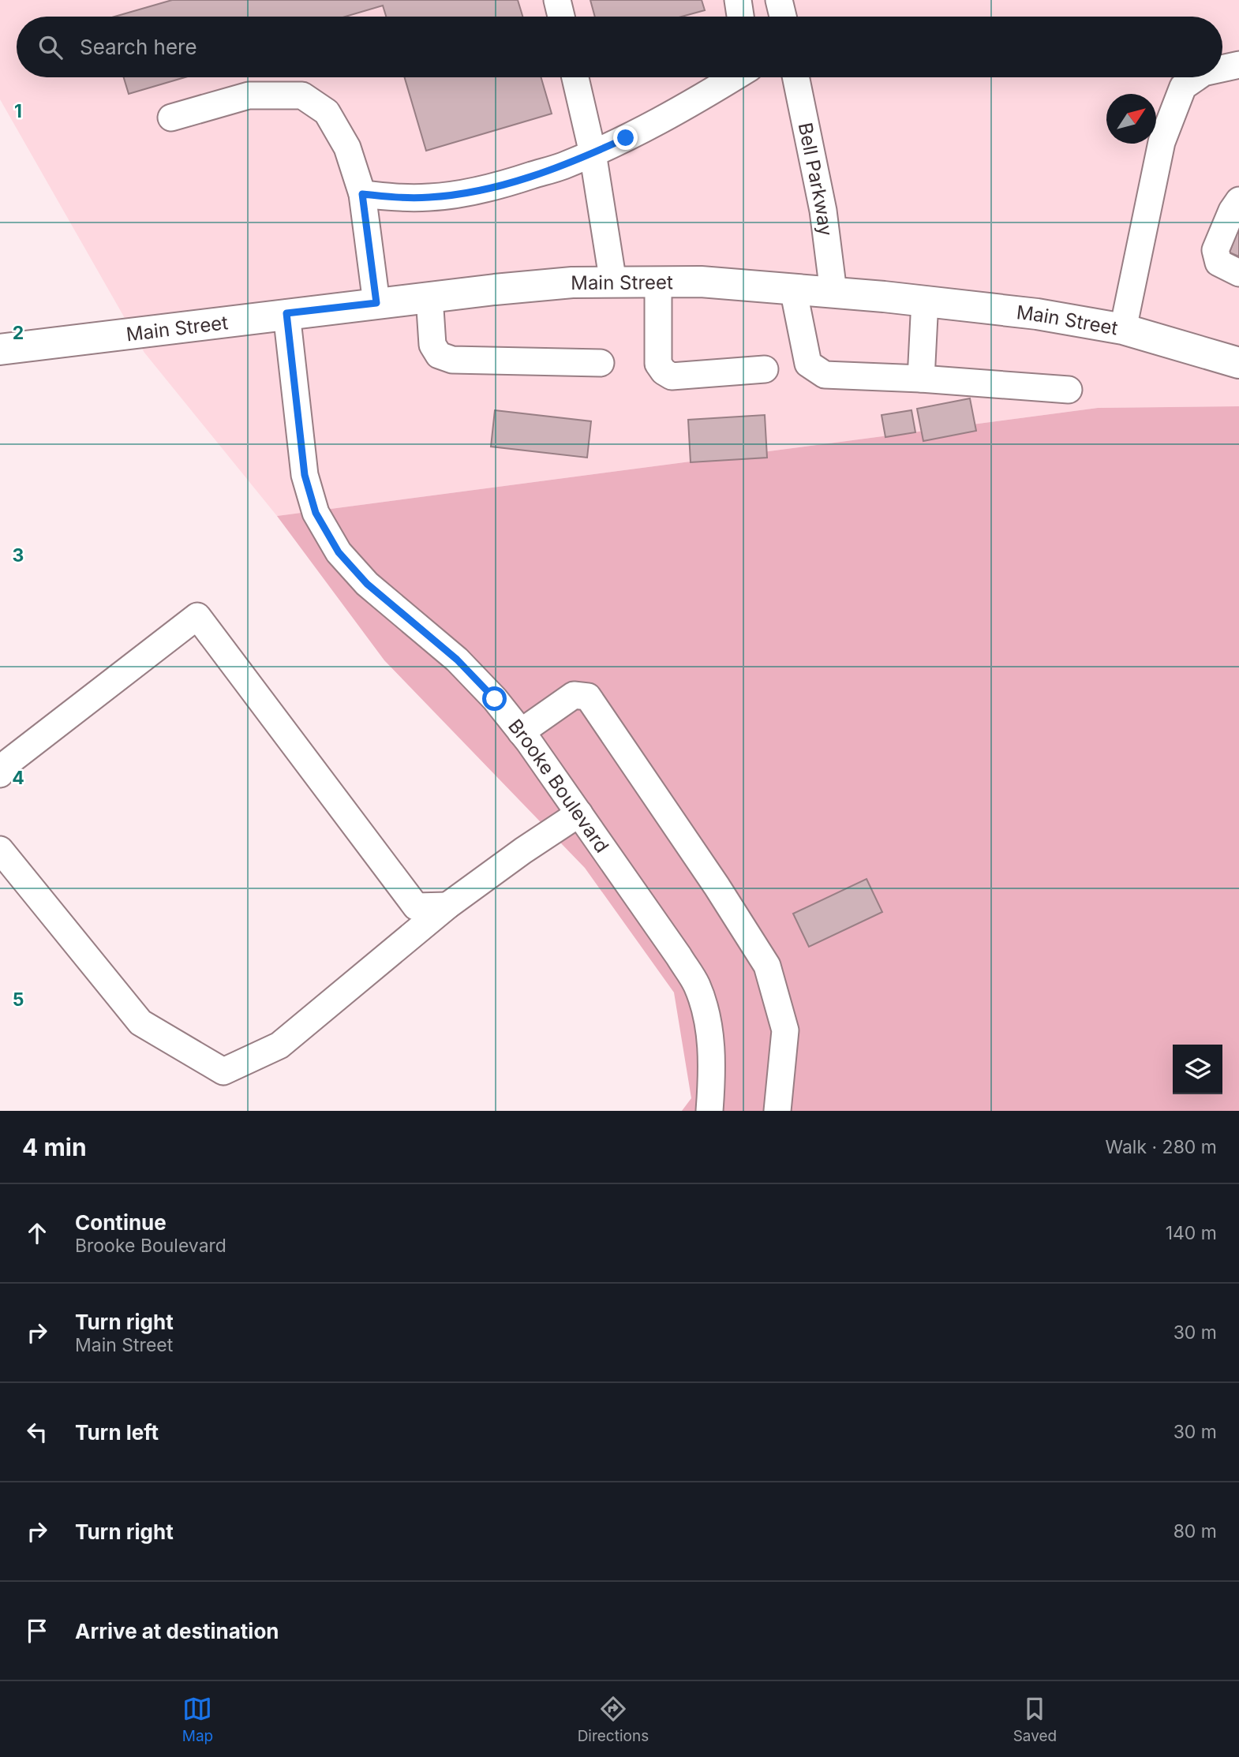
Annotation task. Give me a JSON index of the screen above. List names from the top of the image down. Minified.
{"streets":{"main road":["Main Street"],"street":["Bell Parkway","Brooke Boulevard"]},"crossings":[["Bell Parkway","Main Street"],["Main Street","Brooke Boulevard"]],"north":"top right","page":{"search":"Search here","heading":["4 min","Walk · 280 m"],"list":[["Continue","Brooke Boulevard","140 m"],["Turn right","Main Street","30 m"],["Turn left","30 m"],["Turn right","80 m"],"Arrive at destination"],"nav":["Map","Directions","Saved"]},"grid":{"rows":["1","2","3","4","5"]}}
